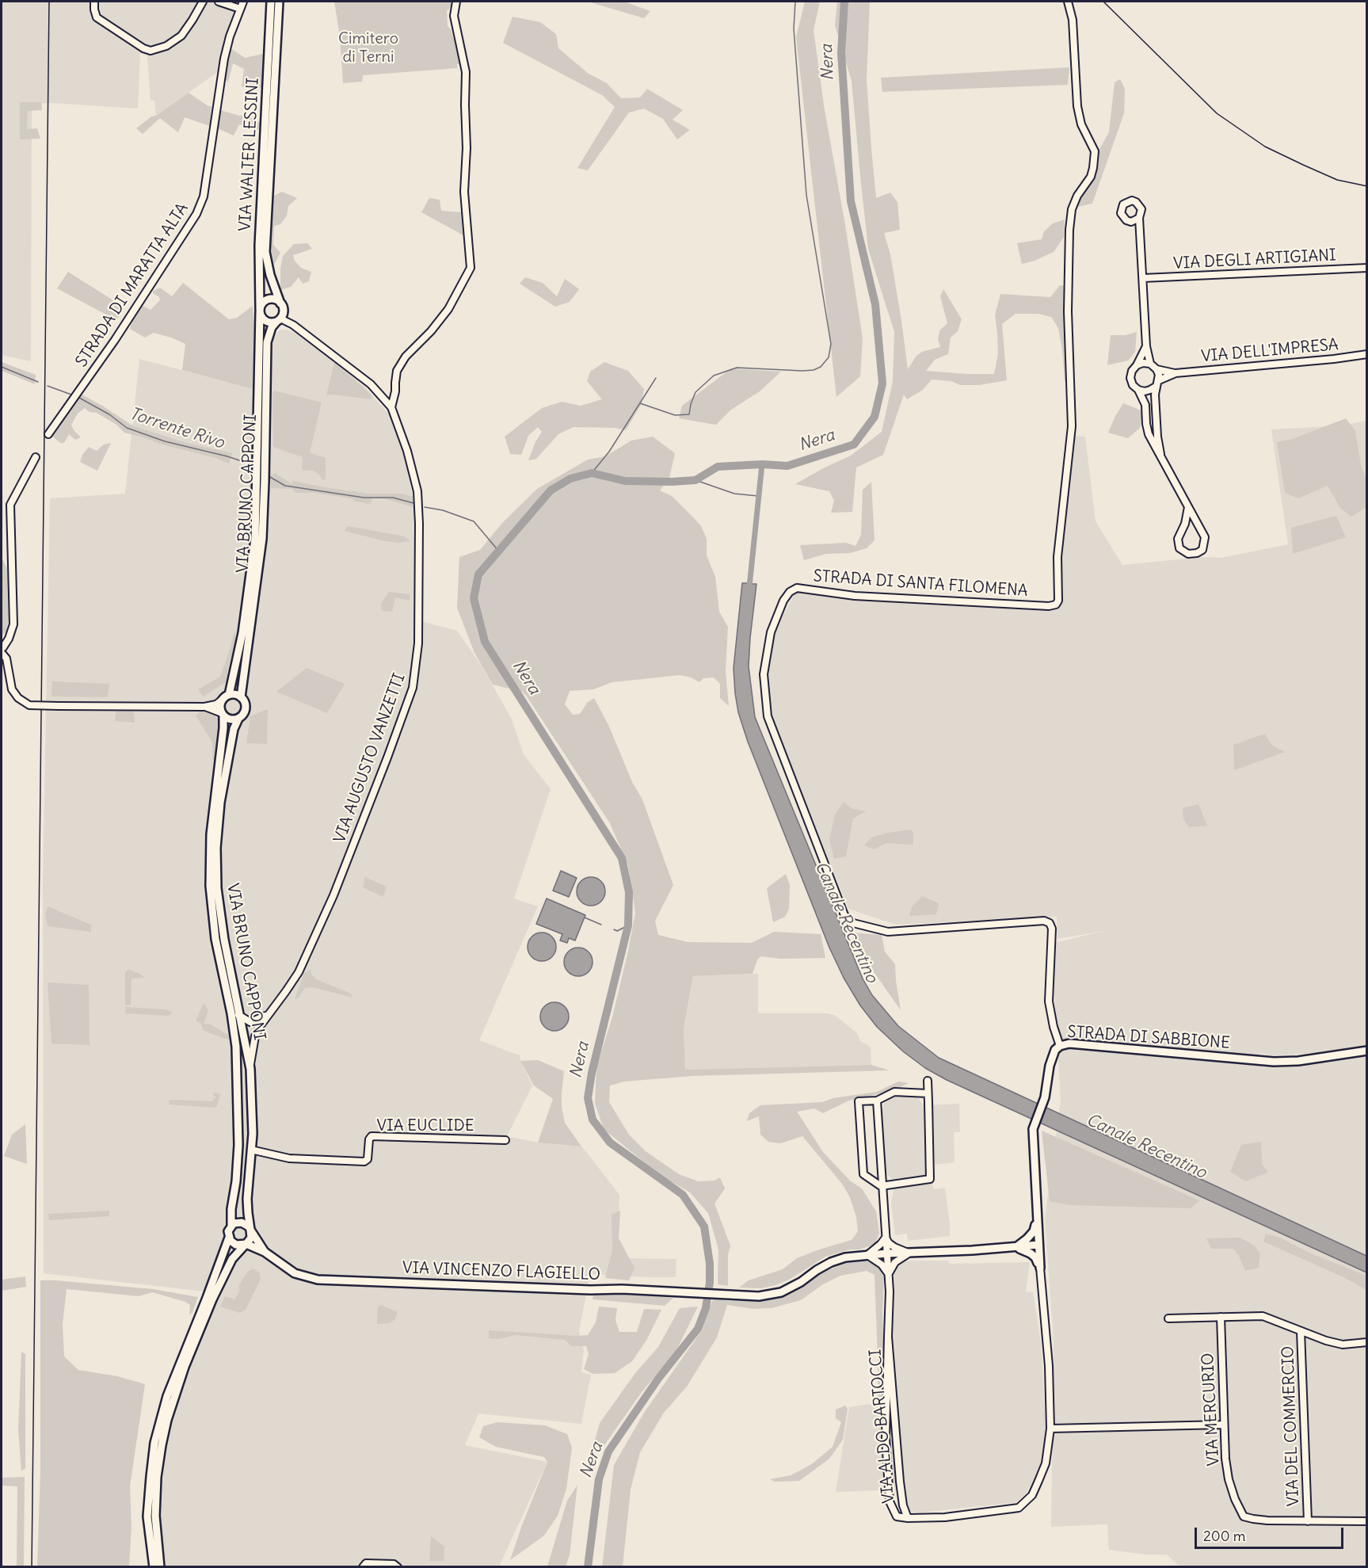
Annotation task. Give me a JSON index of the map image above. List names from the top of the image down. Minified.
{"streets":{"main road":["VIA WALTER LESSINI","VIA BRUNO CAPPONI","STRADA DI SABBIONE","VIA VINCENZO FLAGIELLO"],"street":["VIA DEGLI ARTIGIANI","STRADA DI MARATTA ALTA","VIA DELL'IMPRESA","STRADA DI SANTA FILOMENA","VIA AUGUSTO VANZETTI","VIA EUCLIDE","VIA MERCURIO","VIA ALDO BARTOCCI","VIA DEL COMMERCIO"]},"crossings":[["VIA WALTER LESSINI","VIA BRUNO CAPPONI"],["VIA WALTER LESSINI","VIA AUGUSTO VANZETTI"],["VIA BRUNO CAPPONI","VIA AUGUSTO VANZETTI"],["VIA BRUNO CAPPONI","VIA EUCLIDE"],["VIA BRUNO CAPPONI","VIA VINCENZO FLAGIELLO"],["STRADA DI SANTA FILOMENA","STRADA DI SABBIONE"],["STRADA DI SABBIONE","VIA ALDO BARTOCCI"],["VIA MERCURIO","VIA DEL COMMERCIO"]],"water":["Nera","Torrente Rivo","Canale Recentino"],"parks":["Cimitero di Terni"],"scale_bar":"200 m"}
